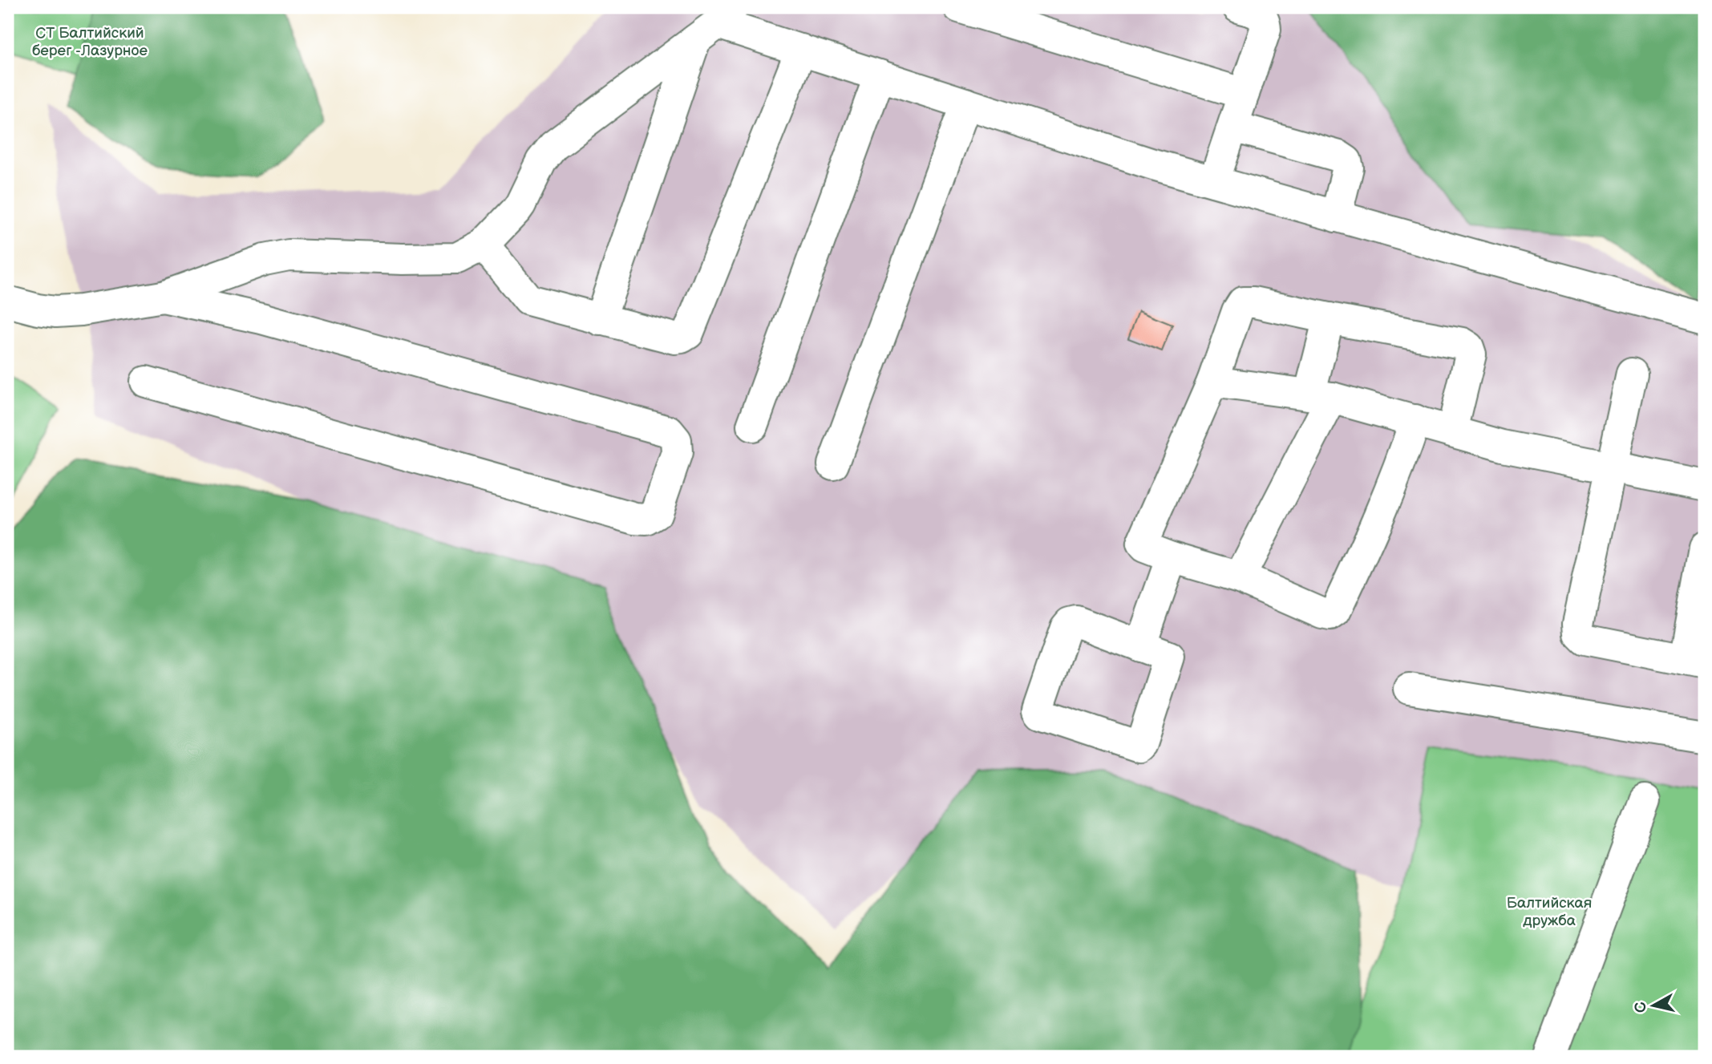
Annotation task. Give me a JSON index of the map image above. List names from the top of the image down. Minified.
{"parks":["СТ Балтийский берег -Лазурное","Балтийская дружба"],"north":"left"}
